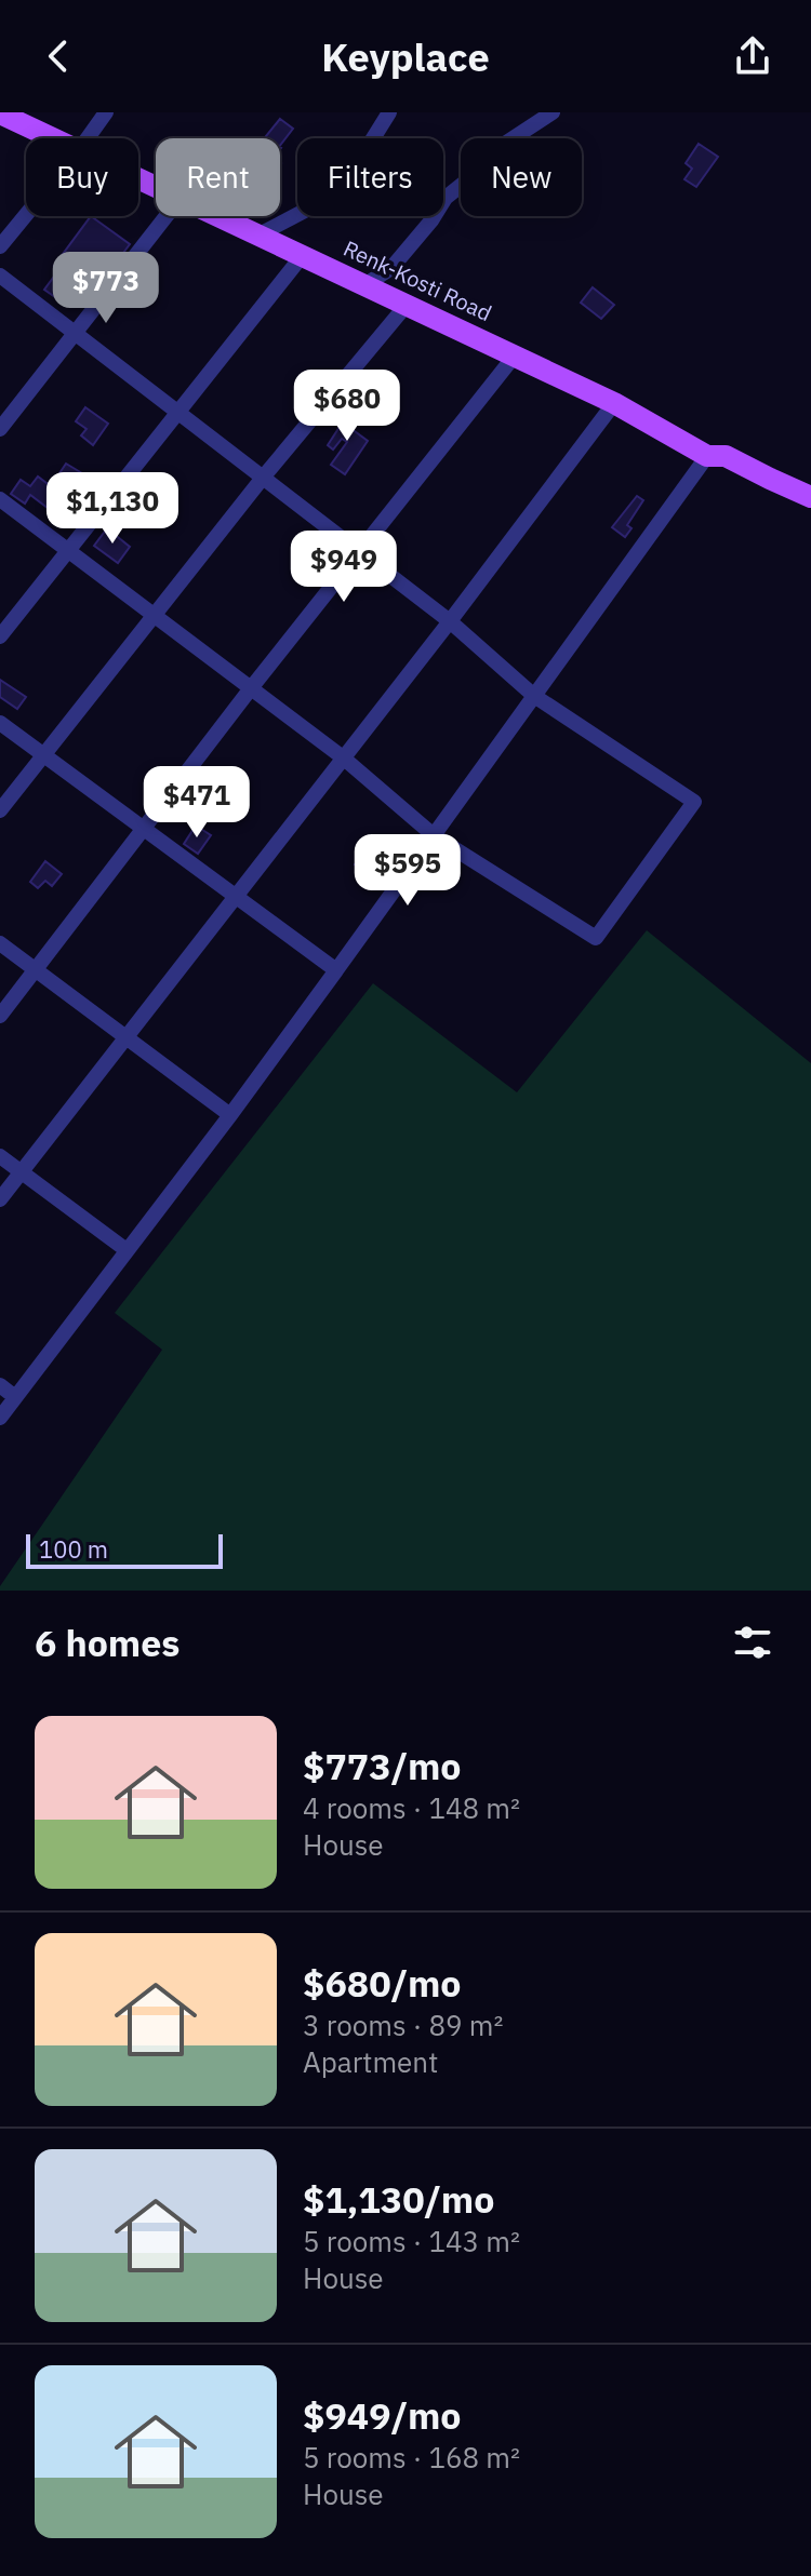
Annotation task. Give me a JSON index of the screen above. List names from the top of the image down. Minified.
{"streets":{"main road":["Renk-Kosti Road"]},"scale_bar":"100 m","page":{"header":"Keyplace","chip":["Buy","Rent","Filters","New"],"price":["$773","$680","$1,130","$949","$471","$595"],"scale":"100 m","heading":"6 homes","list":[{"name":"$773/mo","note":"4 rooms · 148 m² · House"},{"name":"$680/mo","note":"3 rooms · 89 m² · Apartment"},{"name":"$1,130/mo","note":"5 rooms · 143 m² · House"},{"name":"$949/mo","note":"5 rooms · 168 m² · House"}]}}
